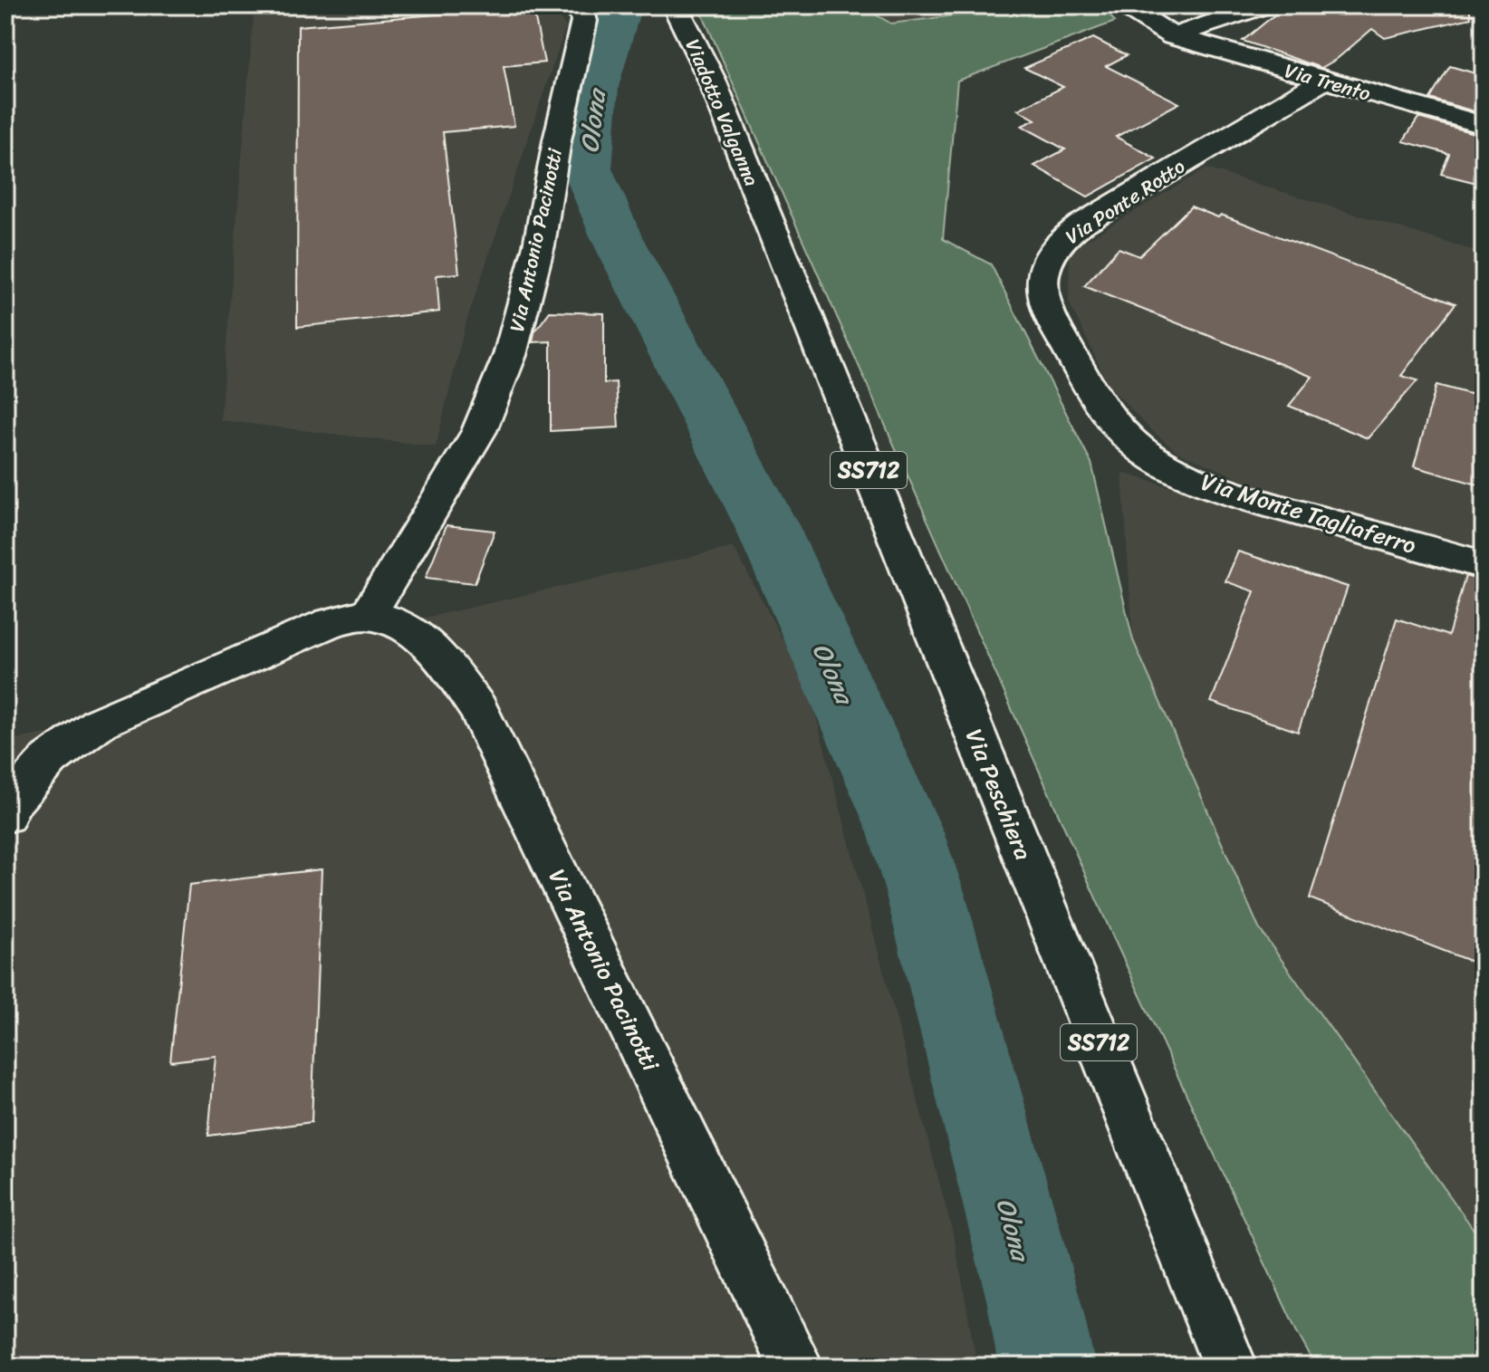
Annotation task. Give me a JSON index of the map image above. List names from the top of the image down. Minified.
{"streets":{"street":["Via Trento","Viadotto Valganna","Via Ponte Rotto","Via Antonio Pacinotti","SS712","Via Monte Tagliaferro","Via Peschiera"]},"crossings":[["Via Trento","Via Ponte Rotto"],["Viadotto Valganna","Via Peschiera"],["Via Ponte Rotto","Via Monte Tagliaferro"]],"water":["Olona"]}
